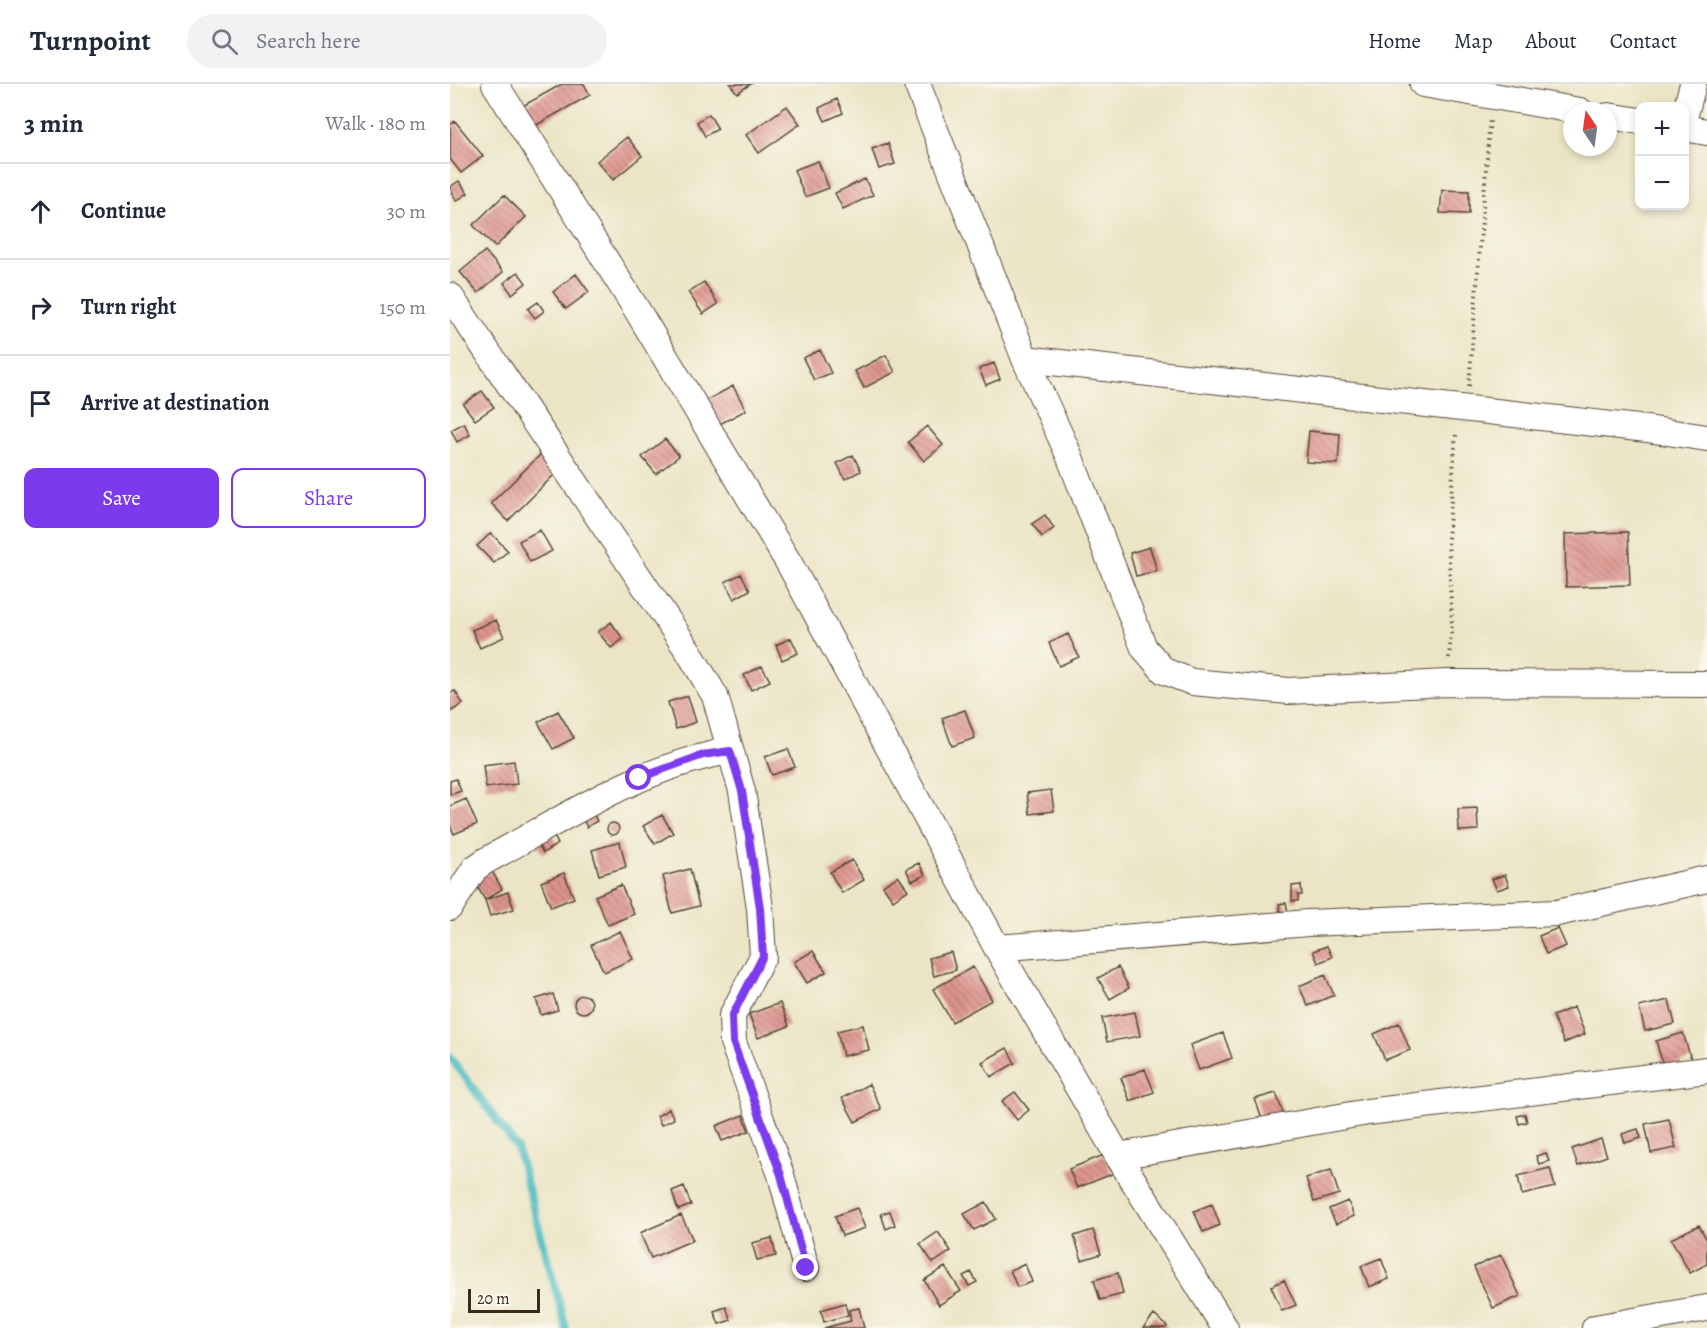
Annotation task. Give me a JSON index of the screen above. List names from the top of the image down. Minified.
{"scale_bar":"20 m","north":"top","page":{"header":"Turnpoint","search":"Search here","nav":["Home","Map","About","Contact"],"heading":["3 min","Walk · 180 m"],"map_buttons":["+","−"],"list":[["Continue","30 m"],["Turn right","150 m"],"Arrive at destination"],"buttons":["Save","Share"],"scale":"20 m"}}
